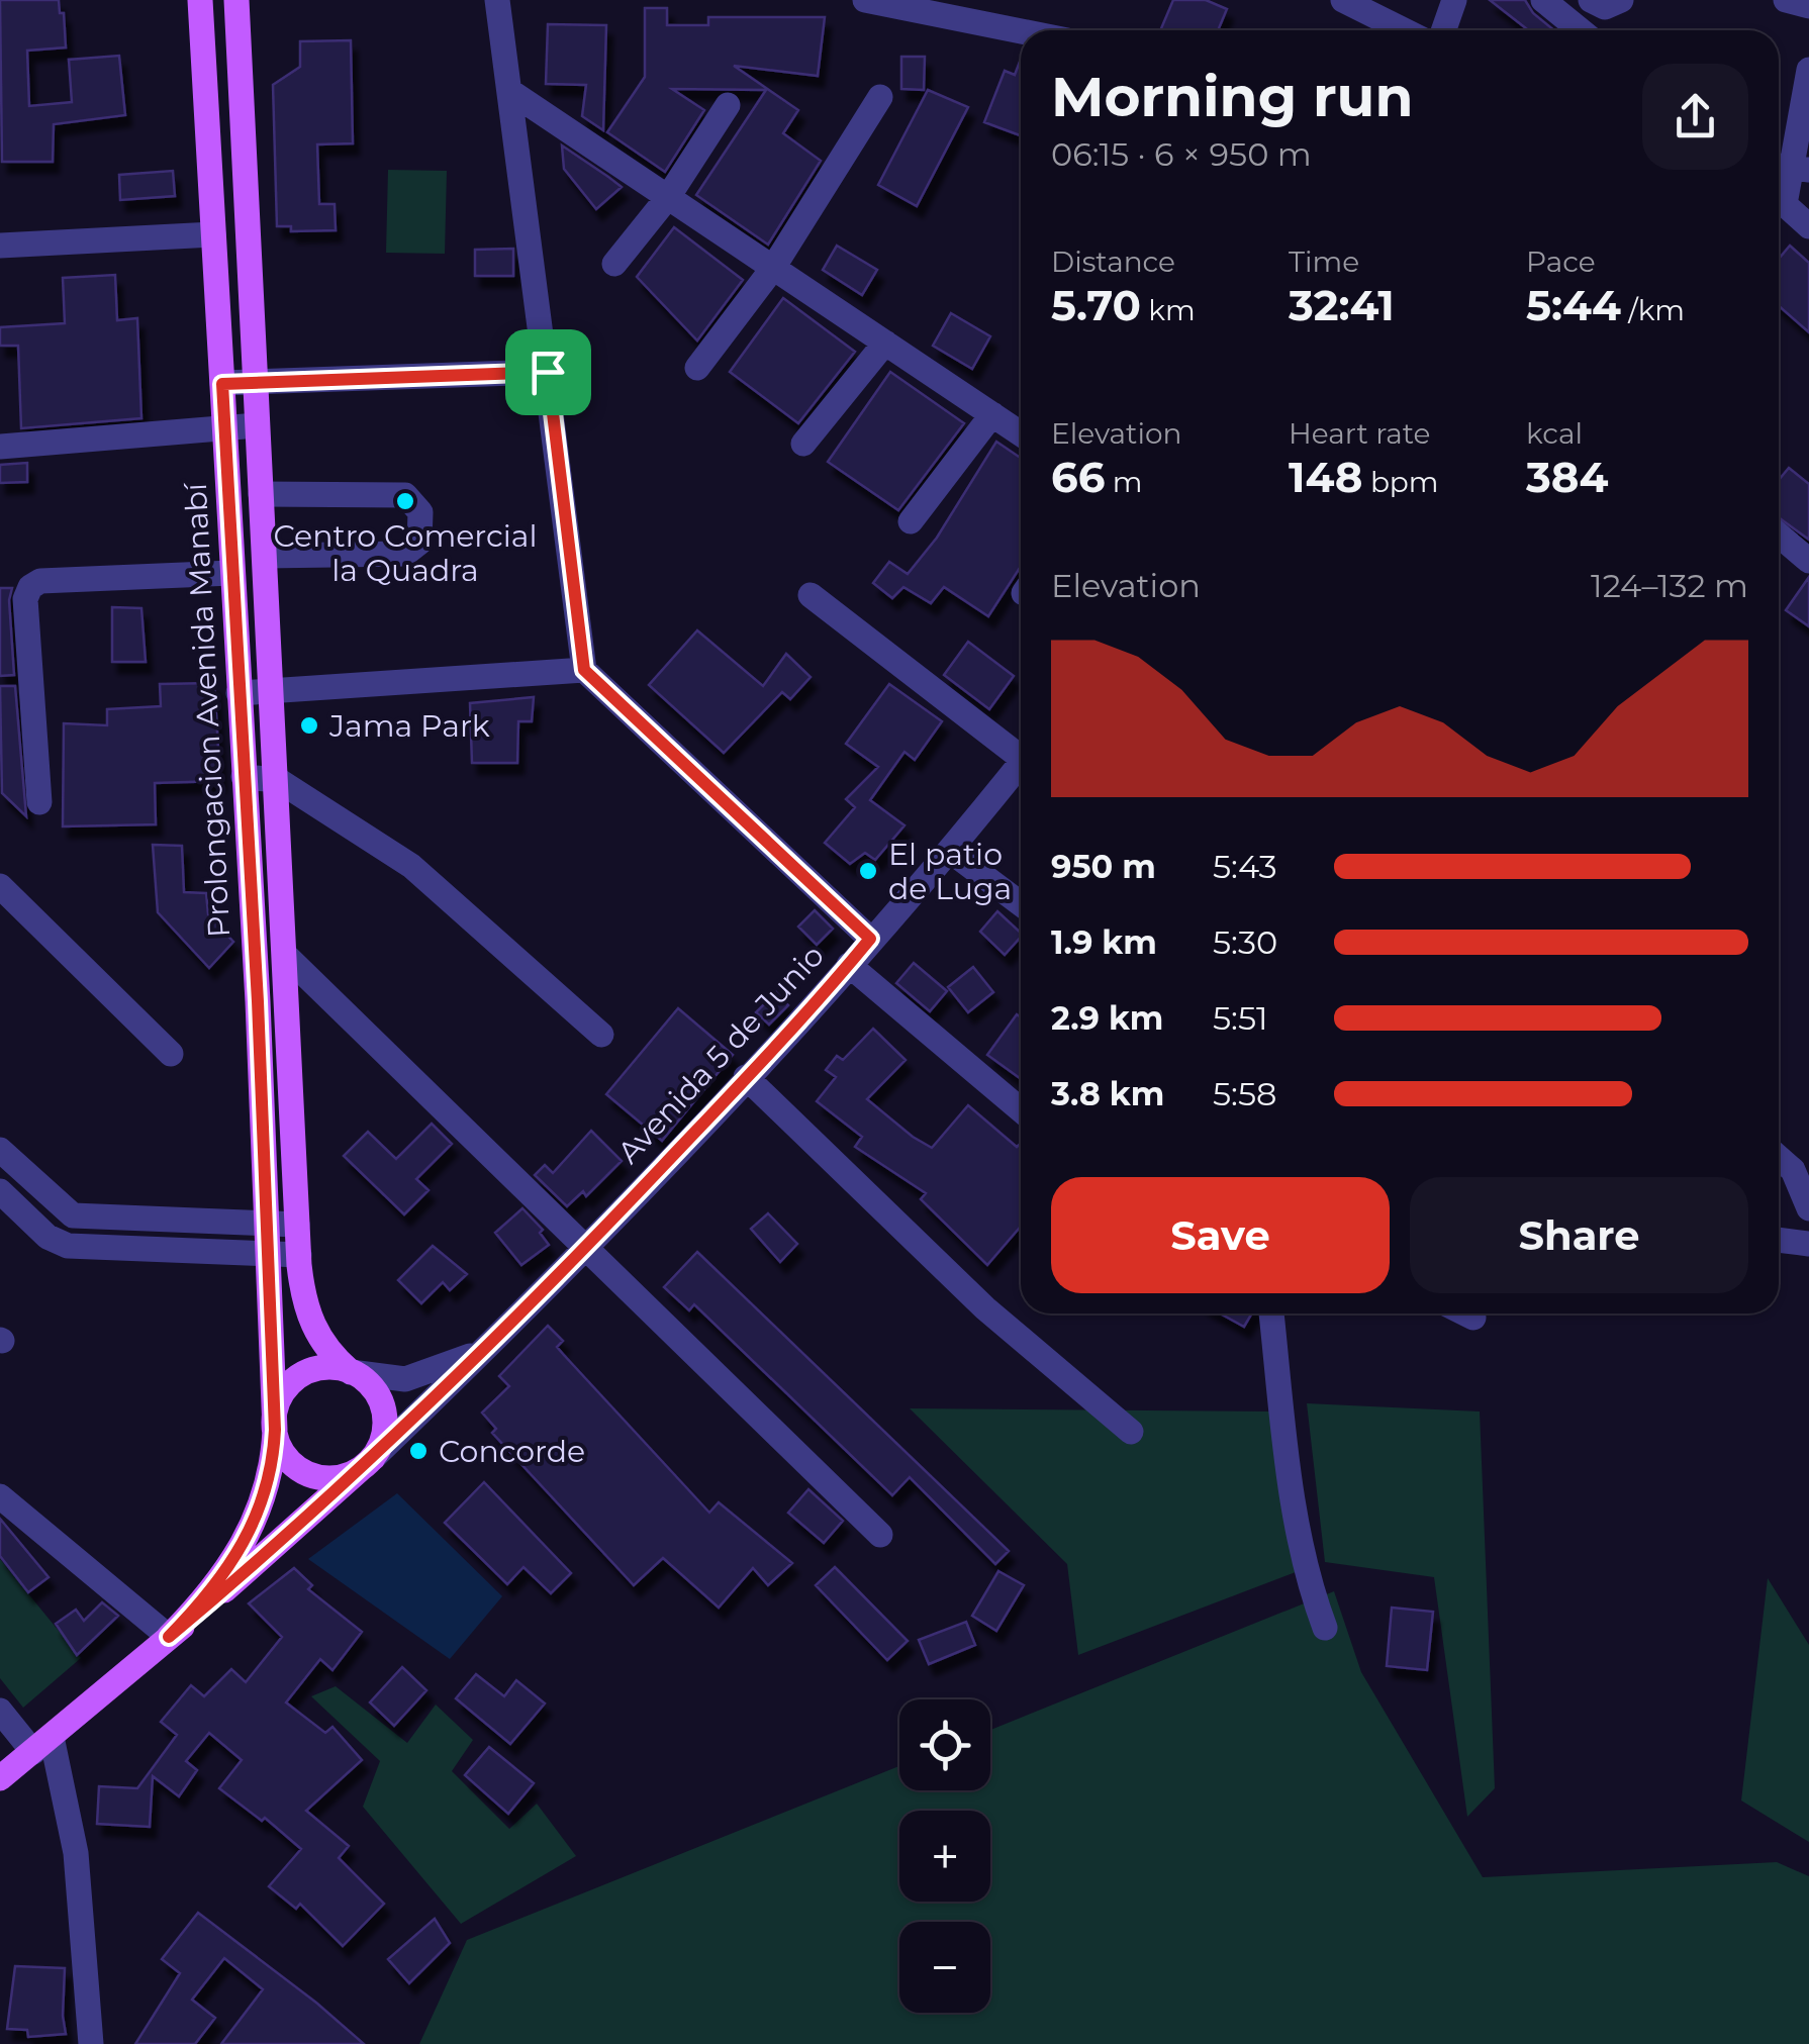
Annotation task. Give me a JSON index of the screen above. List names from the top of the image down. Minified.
{"streets":{"main road":["Prolongacion Avenida Manabí"],"street":["Avenida 5 de Junio"]},"crossings":[["Prolongacion Avenida Manabí","Avenida 5 de Junio"]],"places":["Centro Comercial la Quadra","Jama Park","El patio de Luga","Concorde"],"page":{"heading":["Morning run","06:15 · 6 × 950 m"],"stats":[["Distance","5.70 km"],["Time","32:41"],["Pace","5:44 /km"],["Elevation","66 m"],["Heart rate","148 bpm"],["kcal","384"]],"chart":["Elevation","124–132 m"],"list":[{"name":"950 m","note":"5:43"},{"name":"1.9 km","note":"5:30"},{"name":"2.9 km","note":"5:51"},{"name":"3.8 km","note":"5:58"}],"buttons":["Save","Share"],"map_buttons":["+","−"]}}
